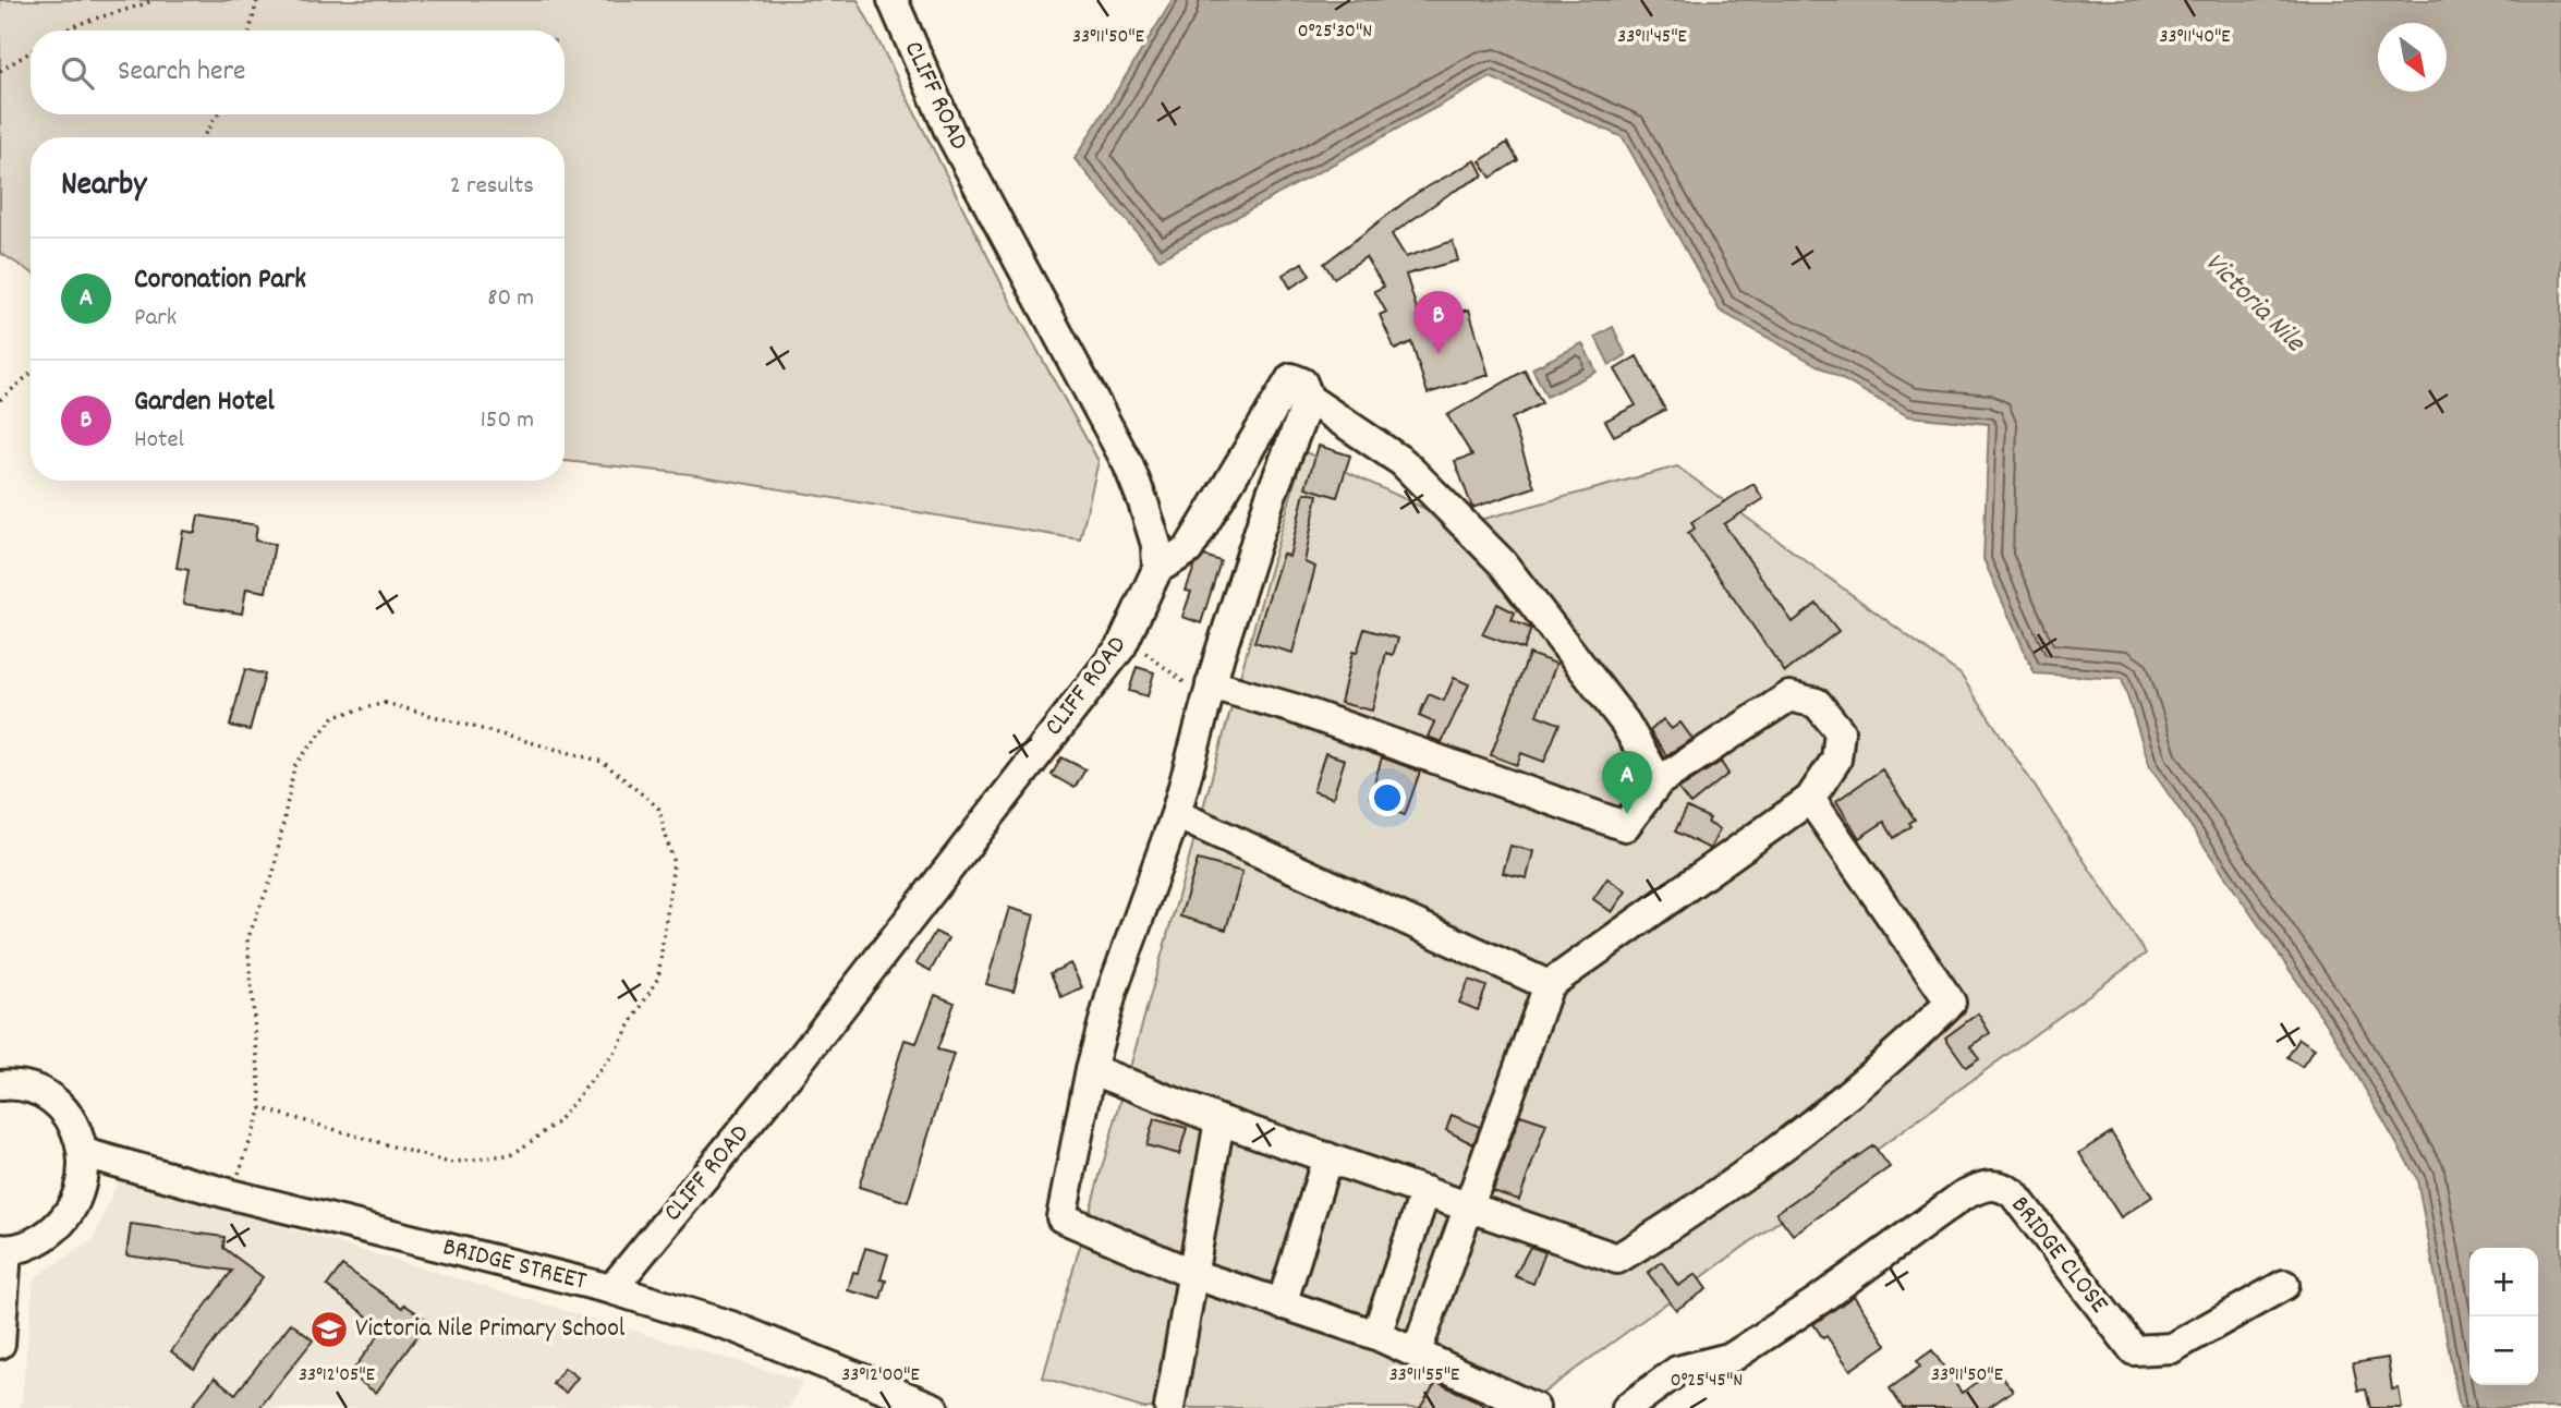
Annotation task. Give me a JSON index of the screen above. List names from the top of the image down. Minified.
{"streets":{"street":["CLIFF ROAD","BRIDGE CLOSE","BRIDGE STREET"]},"crossings":[["CLIFF ROAD","BRIDGE STREET"]],"water":["Victoria Nile"],"places":{"school or university":["Victoria Nile Primary School"]},"north":"bottom right","page":{"search":"Search here","heading":["Nearby","2 results"],"list":[{"mark":"A","name":"Coronation Park","note":"Park","value":"80 m"},{"mark":"B","name":"Garden Hotel","note":"Hotel","value":"150 m"}],"pins":["B","A"],"map_buttons":["+","−"]},"coordinates":["0°25'30\"N","33°11'50\"E","33°11'45\"E","33°11'40\"E","33°12'05\"E","33°12'00\"E","33°11'55\"E","0°25'45\"N"]}
